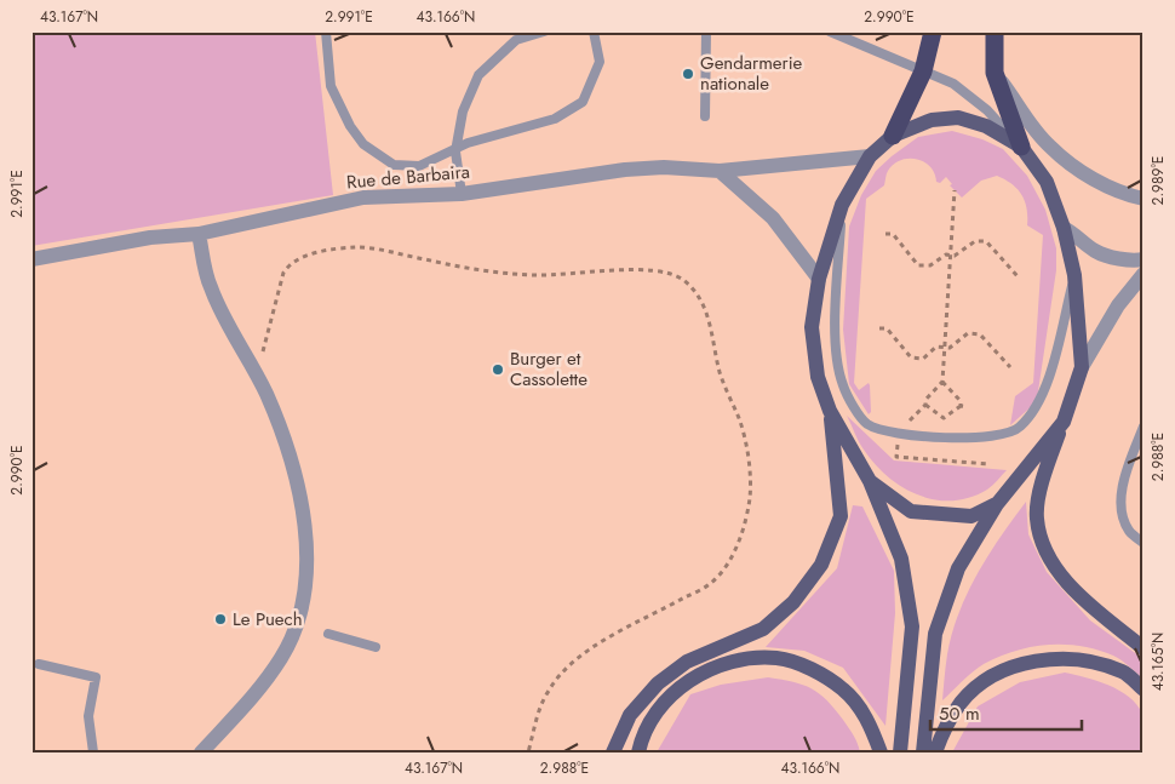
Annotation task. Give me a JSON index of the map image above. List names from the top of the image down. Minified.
{"streets":{"street":["Rue de Barbaira"]},"places":["Gendarmerie nationale","Burger et Cassolette","Le Puech"],"scale_bar":"50 m","coordinates":["43.167°N","2.991°E","43.166°N","2.990°E","2.989°E","2.988°E","43.165°N"]}
